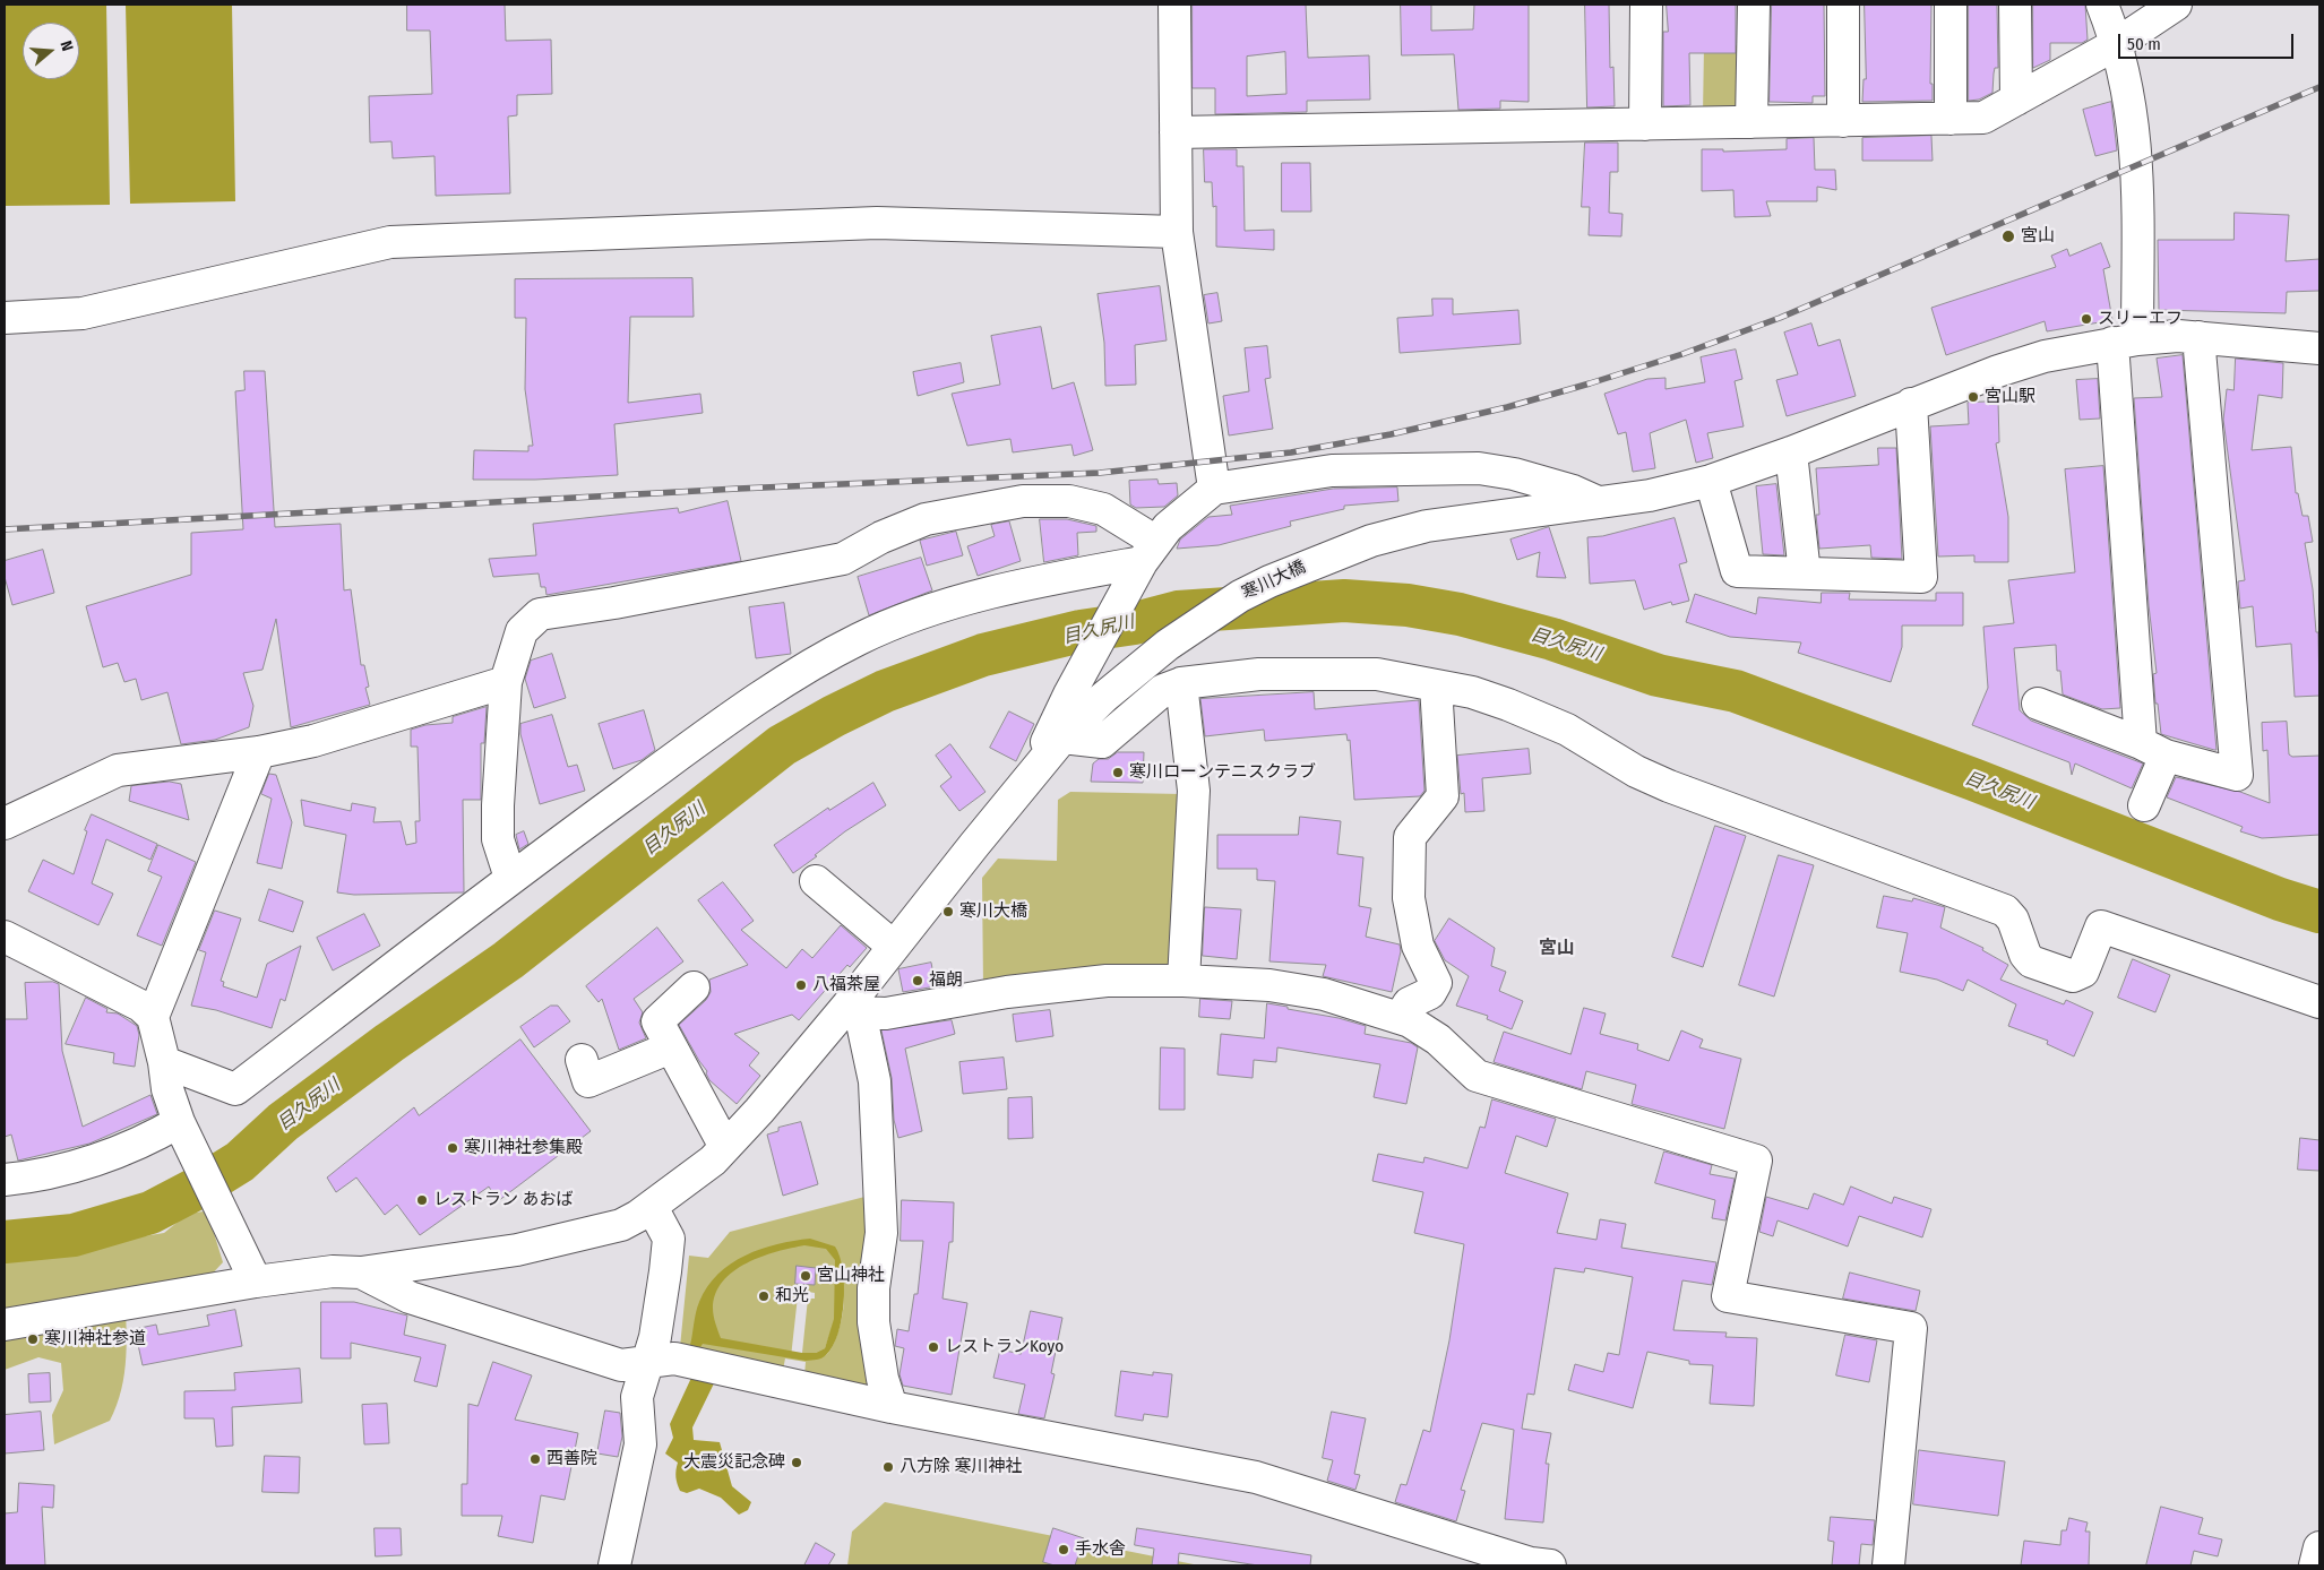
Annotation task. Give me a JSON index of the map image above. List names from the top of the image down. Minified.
{"streets":{"street":["寒川大橋"]},"districts":["宮山"],"water":["目久尻川"],"places":["宮山","スリーエフ","宮山駅","寒川ローンテニスクラブ","寒川大橋","福朗","八福茶屋","寒川神社参集殿","レストラン あおば","宮山神社","和光","寒川神社参道","レストランKoyo","西善院","大震災記念碑","八方除 寒川神社","手水舎"],"scale_bar":"50 m","north":"right"}
